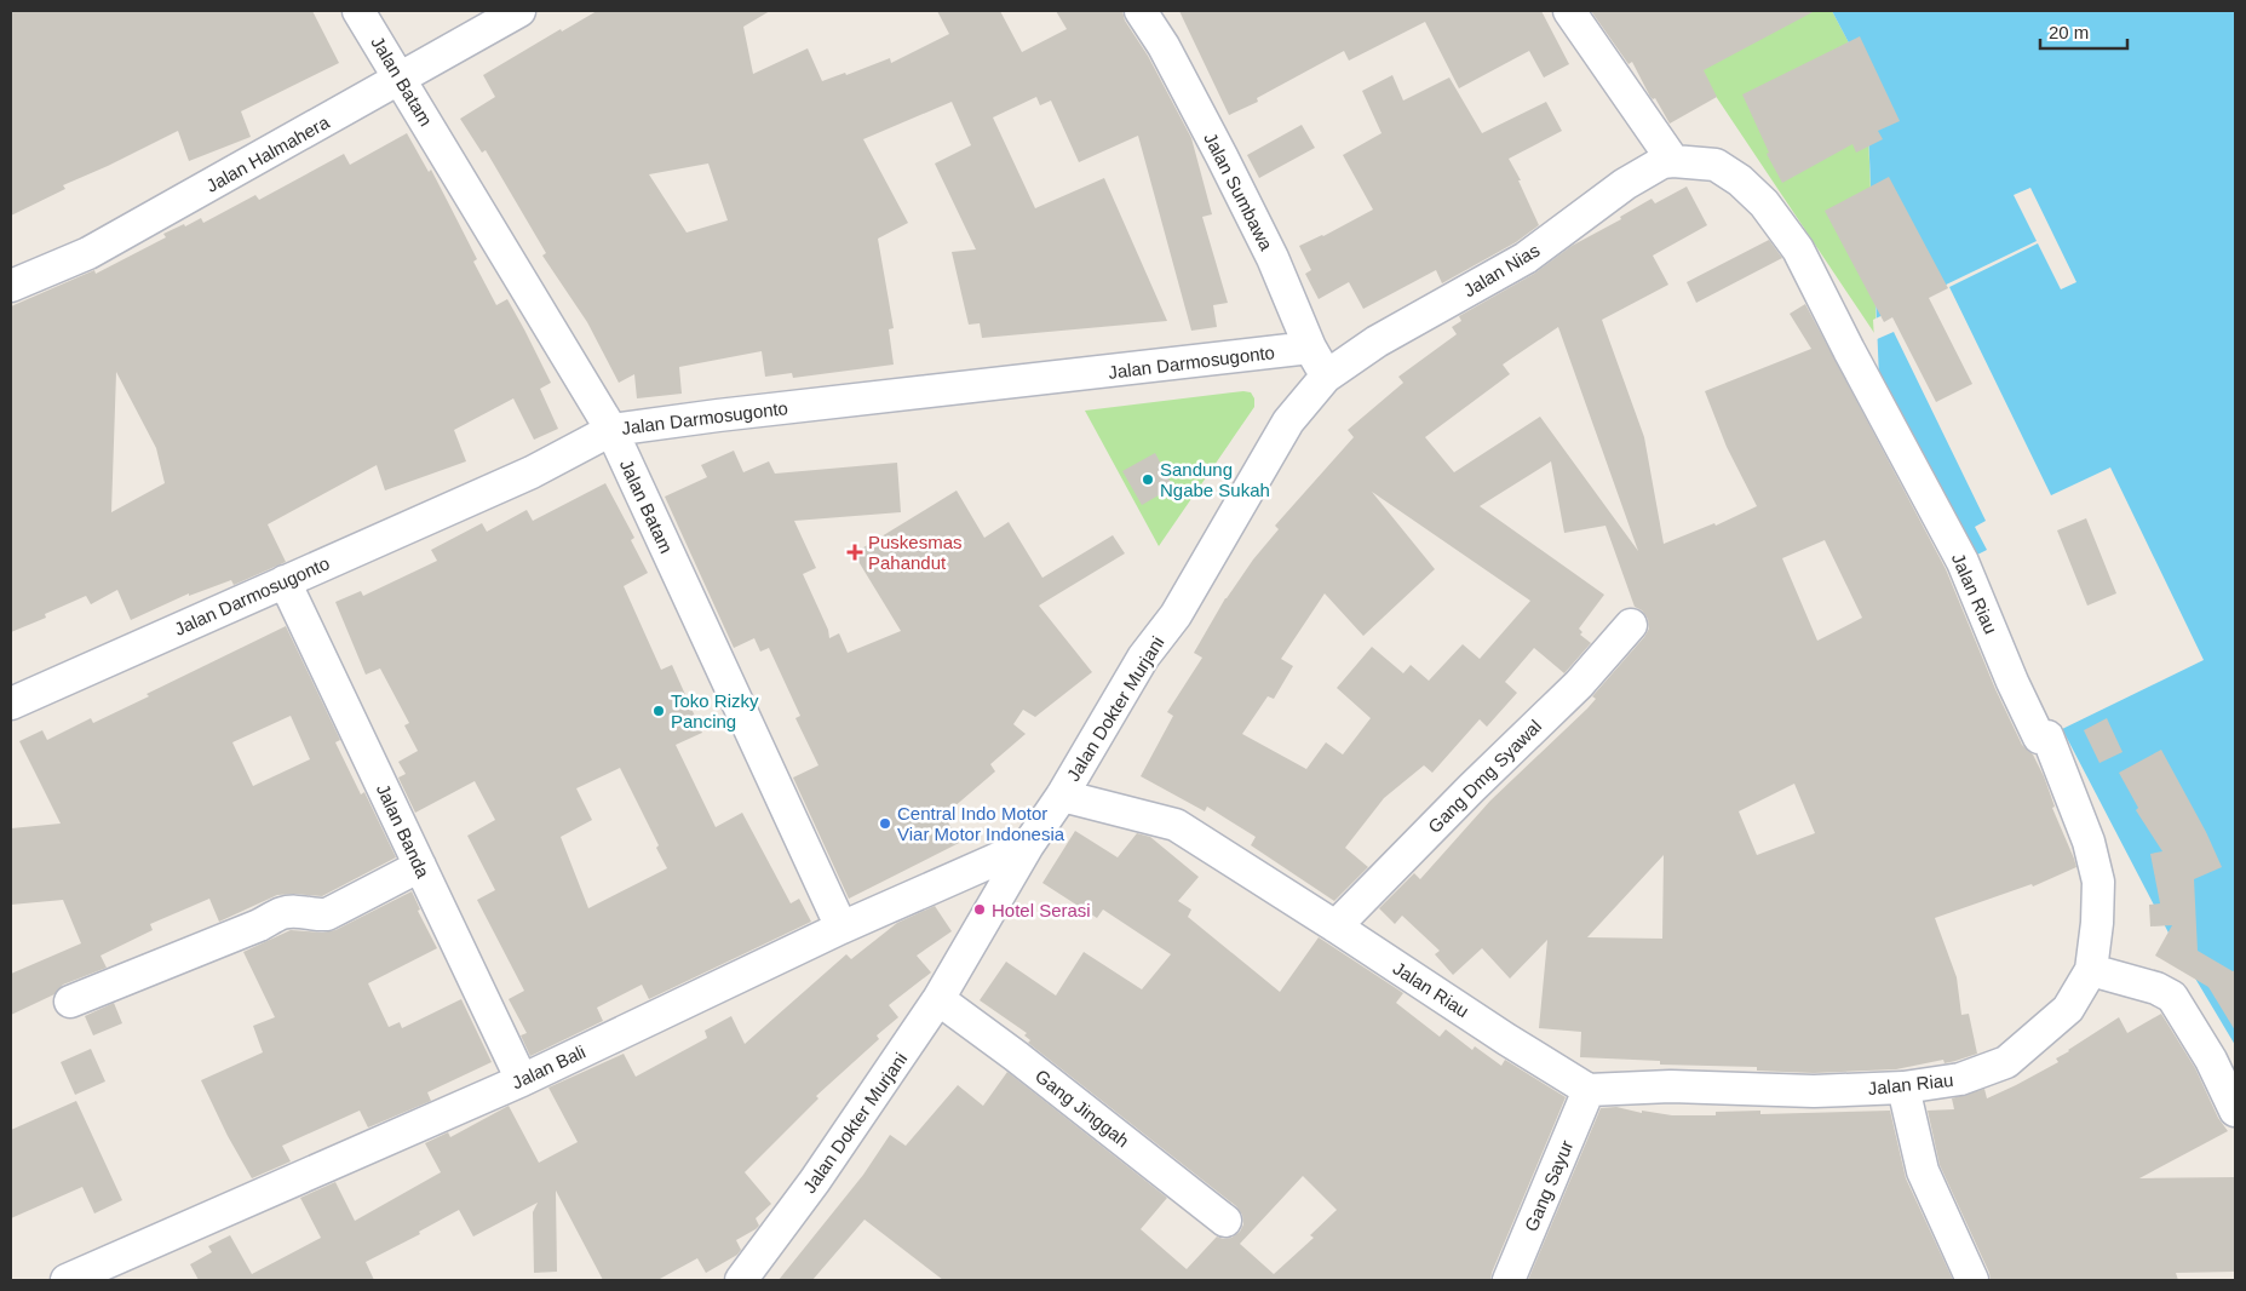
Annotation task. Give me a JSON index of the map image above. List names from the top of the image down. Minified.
{"streets":{"street":["Jalan Batam","Jalan Halmahera","Jalan Sumbawa","Jalan Nias","Jalan Darmosugonto","Jalan Riau","Jalan Dokter Murjani","Gang Dmg Syawal","Jalan Banda","Jalan Bali","Gang Jinggah","Gang Sayur"]},"crossings":[["Jalan Batam","Jalan Halmahera"],["Jalan Batam","Jalan Darmosugonto"],["Jalan Batam","Jalan Bali"],["Jalan Sumbawa","Jalan Nias"],["Jalan Sumbawa","Jalan Darmosugonto"],["Jalan Sumbawa","Jalan Dokter Murjani"],["Jalan Nias","Jalan Riau"],["Jalan Nias","Jalan Dokter Murjani"],["Jalan Darmosugonto","Jalan Banda"],["Jalan Riau","Jalan Dokter Murjani"],["Jalan Riau","Gang Dmg Syawal"],["Jalan Riau","Gang Sayur"],["Jalan Dokter Murjani","Jalan Bali"],["Jalan Dokter Murjani","Gang Jinggah"],["Jalan Banda","Jalan Bali"]],"places":{"other":["Sandung Ngabe Sukah","Toko Rizky Pancing","Central Indo Motor Viar Motor Indonesia","Hotel Serasi"],"health":["Puskesmas Pahandut"]},"scale_bar":"20 m"}
